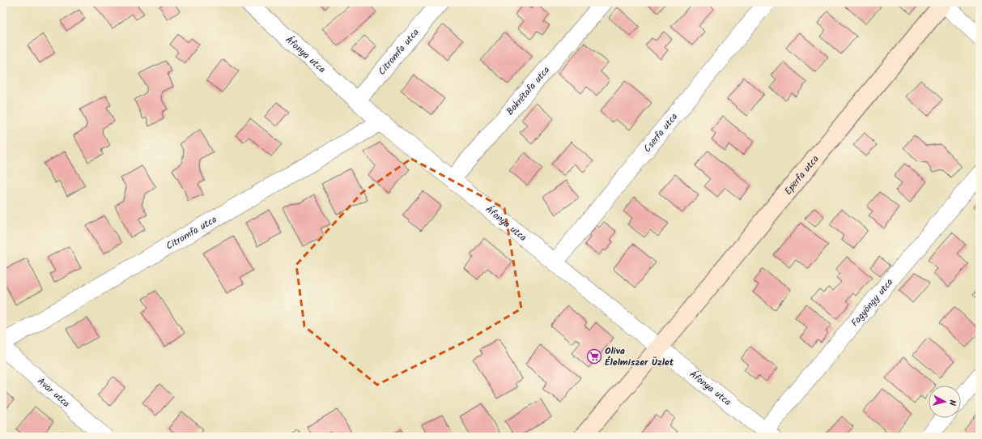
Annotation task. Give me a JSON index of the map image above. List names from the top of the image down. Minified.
{"streets":{"street":["Citromfa utca","Áfonya utca","Bokrétafa utca","Cserfa utca","Eperfa utca","Fagyöngy utca","Avar utca"]},"crossings":[["Citromfa utca","Áfonya utca"],["Áfonya utca","Bokrétafa utca"],["Áfonya utca","Cserfa utca"],["Áfonya utca","Eperfa utca"],["Áfonya utca","Fagyöngy utca"]],"places":{"supermarket":["Oliva Élelmiszer Üzlet"]},"north":"right"}
